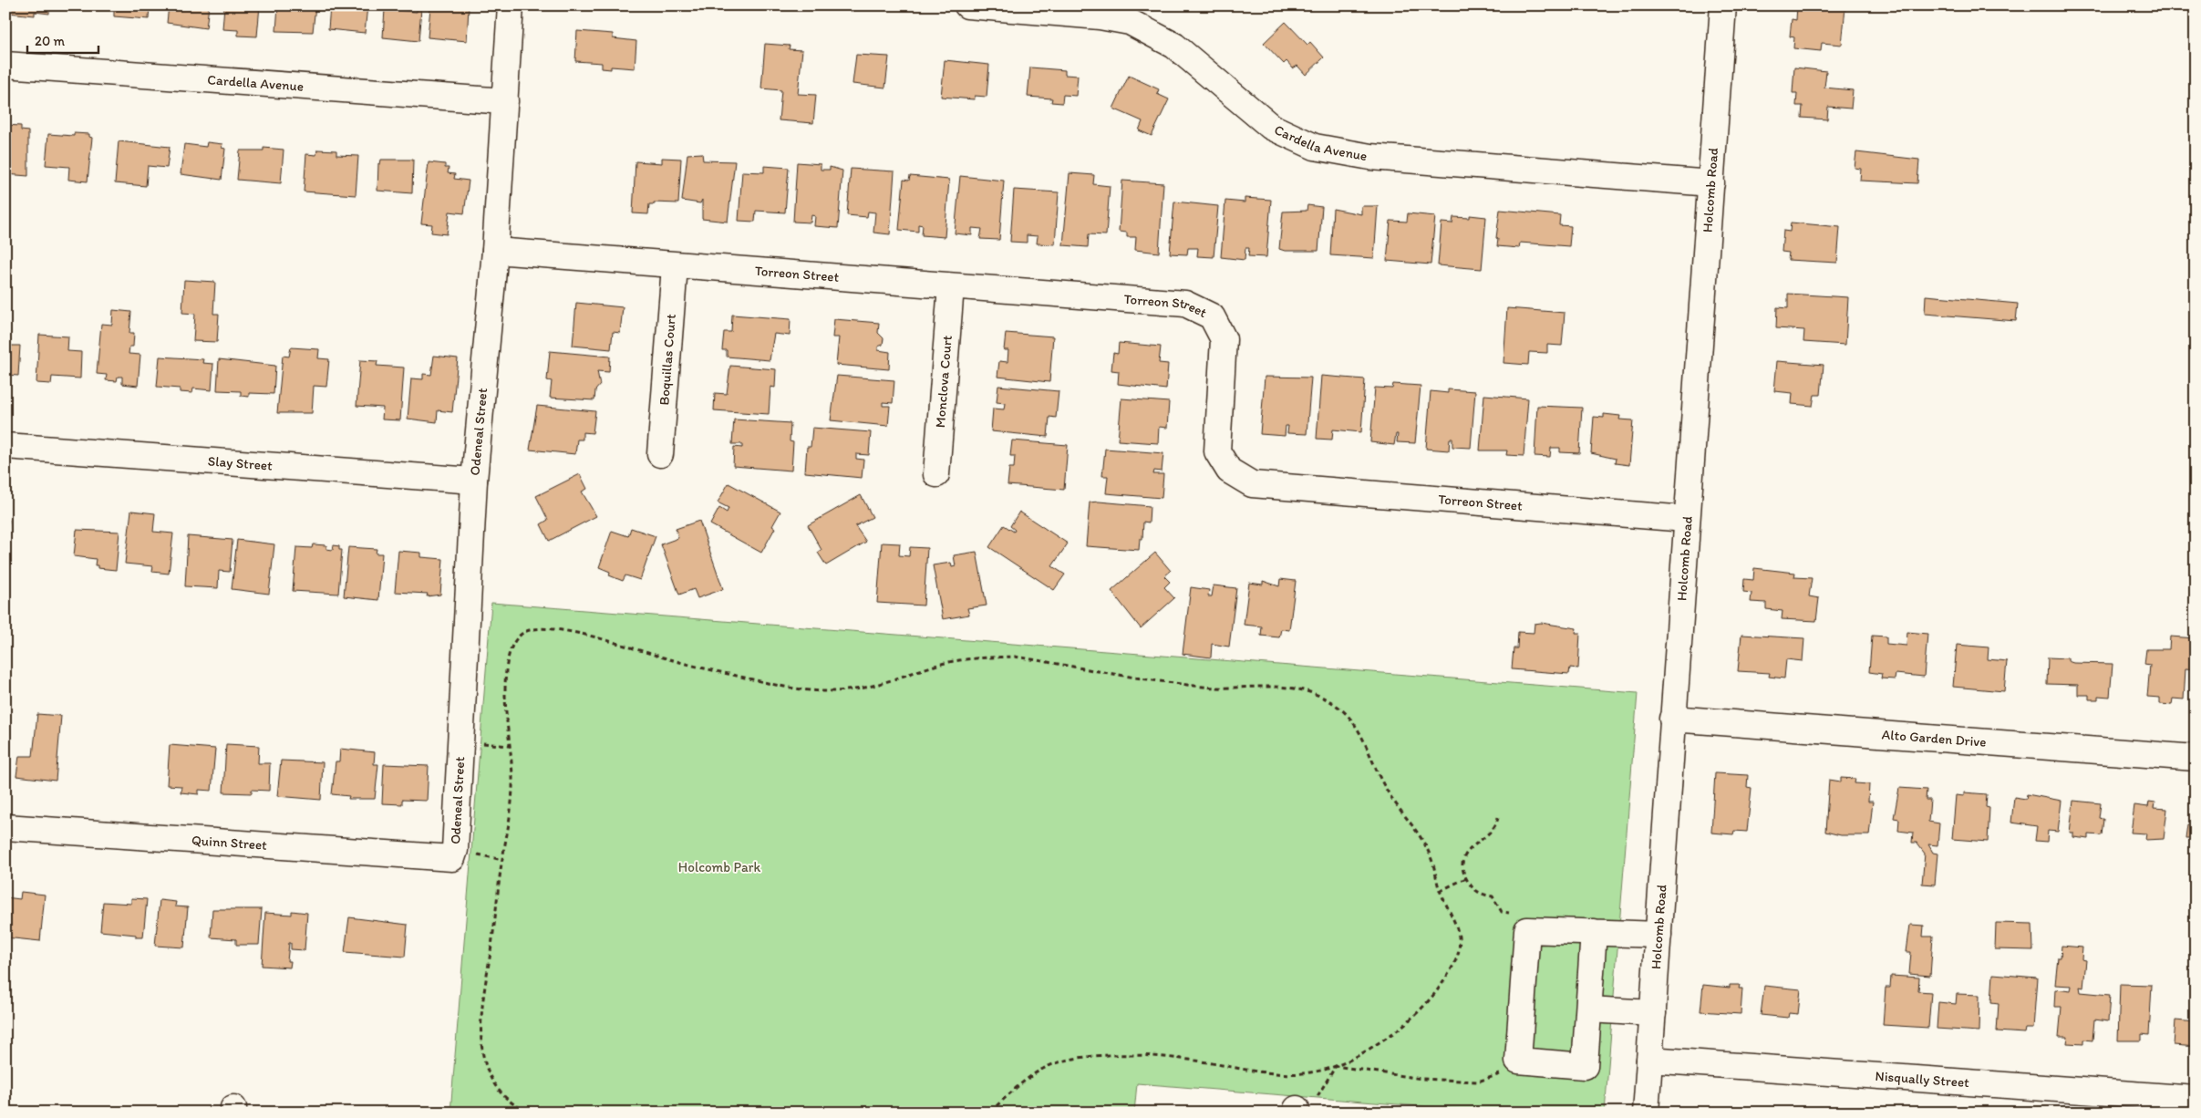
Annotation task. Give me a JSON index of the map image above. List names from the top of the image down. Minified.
{"streets":{"street":["Cardella Avenue","Holcomb Road","Torreon Street","Boquillas Court","Monclova Court","Odeneal Street","Slay Street","Alto Garden Drive","Quinn Street","Nisqually Street"]},"crossings":[["Cardella Avenue","Holcomb Road"],["Cardella Avenue","Odeneal Street"],["Holcomb Road","Torreon Street"],["Holcomb Road","Alto Garden Drive"],["Holcomb Road","Nisqually Street"],["Torreon Street","Boquillas Court"],["Torreon Street","Monclova Court"],["Torreon Street","Odeneal Street"],["Odeneal Street","Slay Street"],["Odeneal Street","Quinn Street"]],"parks":["Holcomb Park"],"scale_bar":"20 m"}
